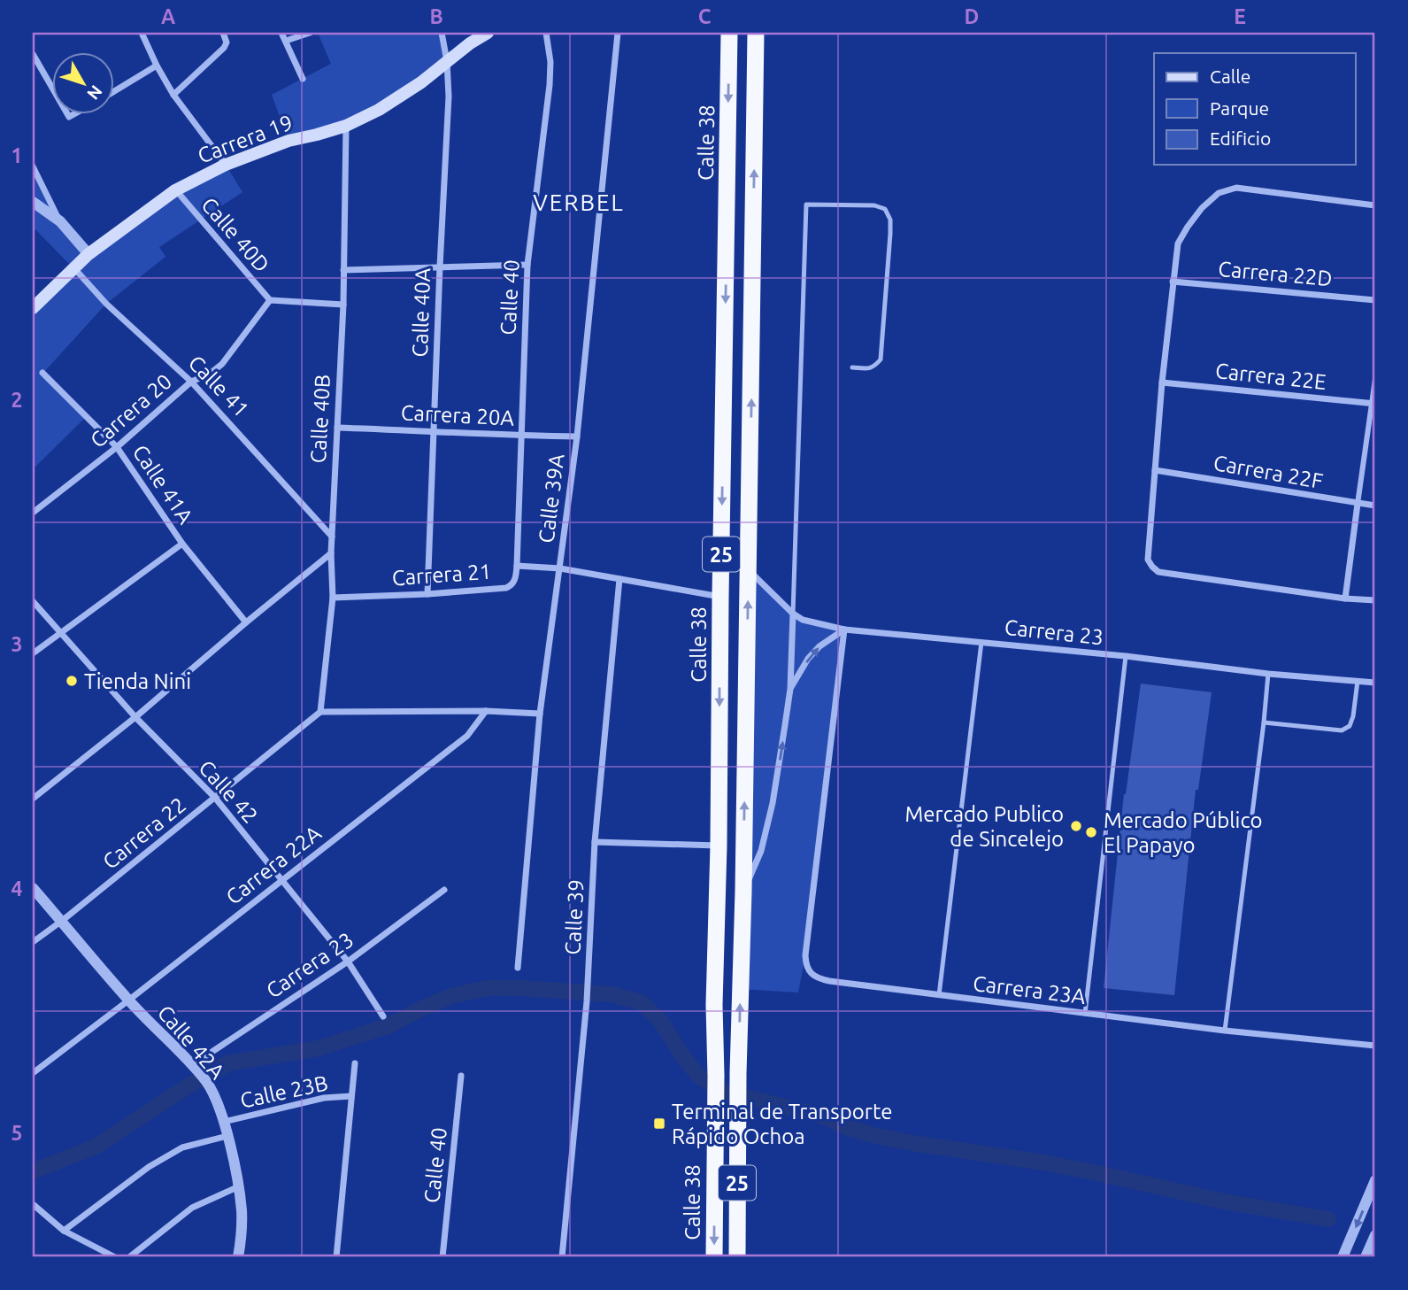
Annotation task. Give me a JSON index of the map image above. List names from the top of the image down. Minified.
{"streets":{"highway":["Calle 38","25"],"main road":["Carrera 19"],"street":["Calle 40D","Carrera 22D","Calle 40","Calle 40A","Carrera 22E","Calle 41","Carrera 20","Carrera 20A","Calle 40B","Carrera 22F","Calle 41A","Calle 39A","Carrera 21","Carrera 23","Calle 42","Carrera 22","Carrera 22A","Calle 39","Carrera 23A","Calle 42A","Calle 23B"]},"crossings":[["Carrera 19","Calle 40D"],["Carrera 19","Calle 40A"],["Carrera 19","Calle 41"],["Carrera 19","Calle 40B"],["Calle 38","Carrera 21"],["Calle 40D","Carrera 20"],["Calle 40","Carrera 20A"],["Calle 40","Carrera 21"],["Calle 40A","Carrera 20A"],["Calle 40A","Carrera 21"],["Calle 41","Carrera 20"],["Calle 41","Calle 40B"],["Carrera 20","Calle 41A"],["Carrera 20A","Calle 40B"],["Carrera 20A","Calle 39A"],["Calle 40B","Carrera 21"],["Calle 40B","Carrera 22"],["Calle 39A","Carrera 21"],["25","Carrera 23"],["Carrera 21","Calle 39"],["Carrera 23","Calle 42"],["Carrera 23","Carrera 23A"],["Carrera 23","Calle 42A"],["Calle 42","Carrera 22"],["Calle 42","Carrera 22A"],["Carrera 22","Calle 42A"],["Carrera 22A","Calle 42A"],["Calle 42A","Calle 23B"]],"districts":["VERBEL"],"places":{"other":["Tienda Nini","Mercado Publico de Sincelejo","Mercado Público El Papayo"],"transit":["Terminal de Transporte Rápido Ochoa"]},"legend":["Calle","Parque","Edificio"],"north":"bottom right","grid":{"columns":["A","B","C","D","E"],"rows":["1","2","3","4","5"]}}
